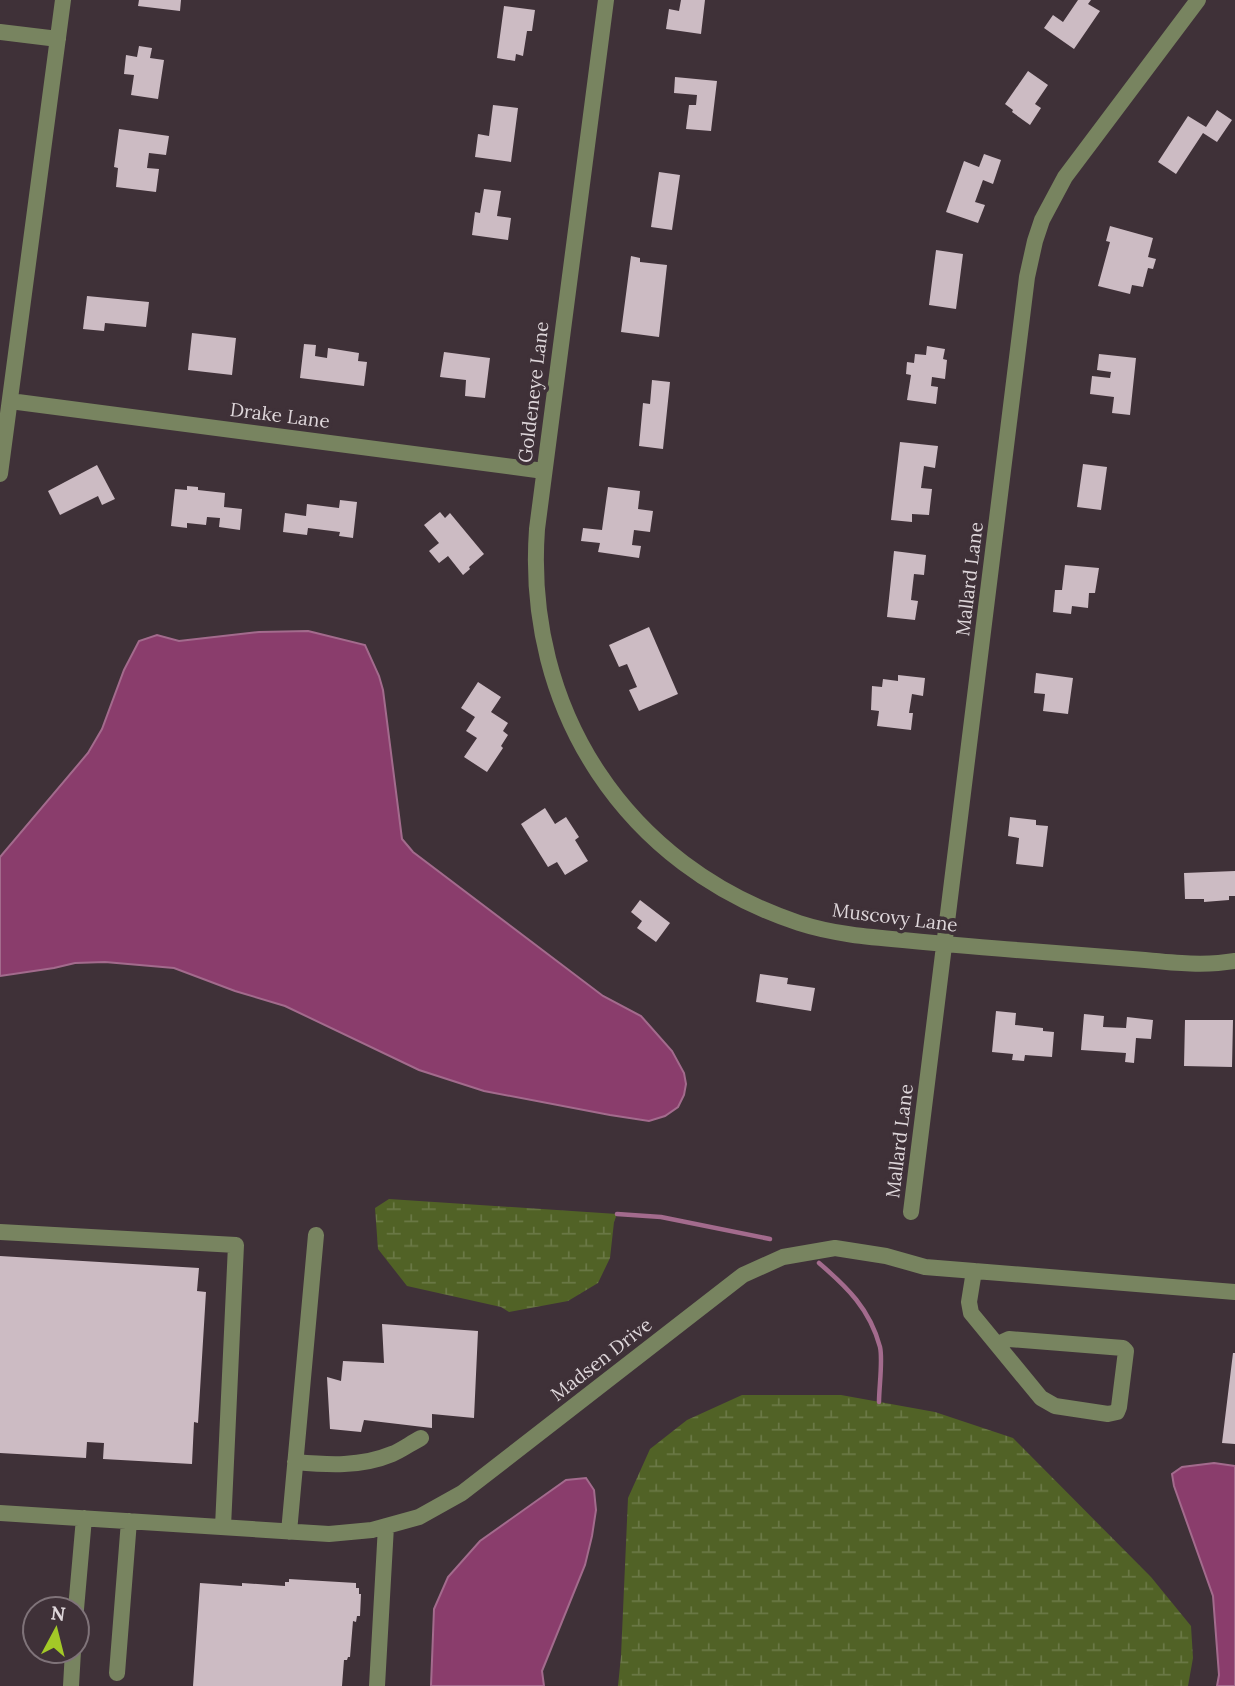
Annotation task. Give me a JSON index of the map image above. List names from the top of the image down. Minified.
{"streets":{"street":["Goldeneye Lane","Drake Lane","Mallard Lane","Muscovy Lane","Madsen Drive"]},"crossings":[["Goldeneye Lane","Drake Lane"],["Goldeneye Lane","Muscovy Lane"],["Mallard Lane","Muscovy Lane"]],"north":"top"}
